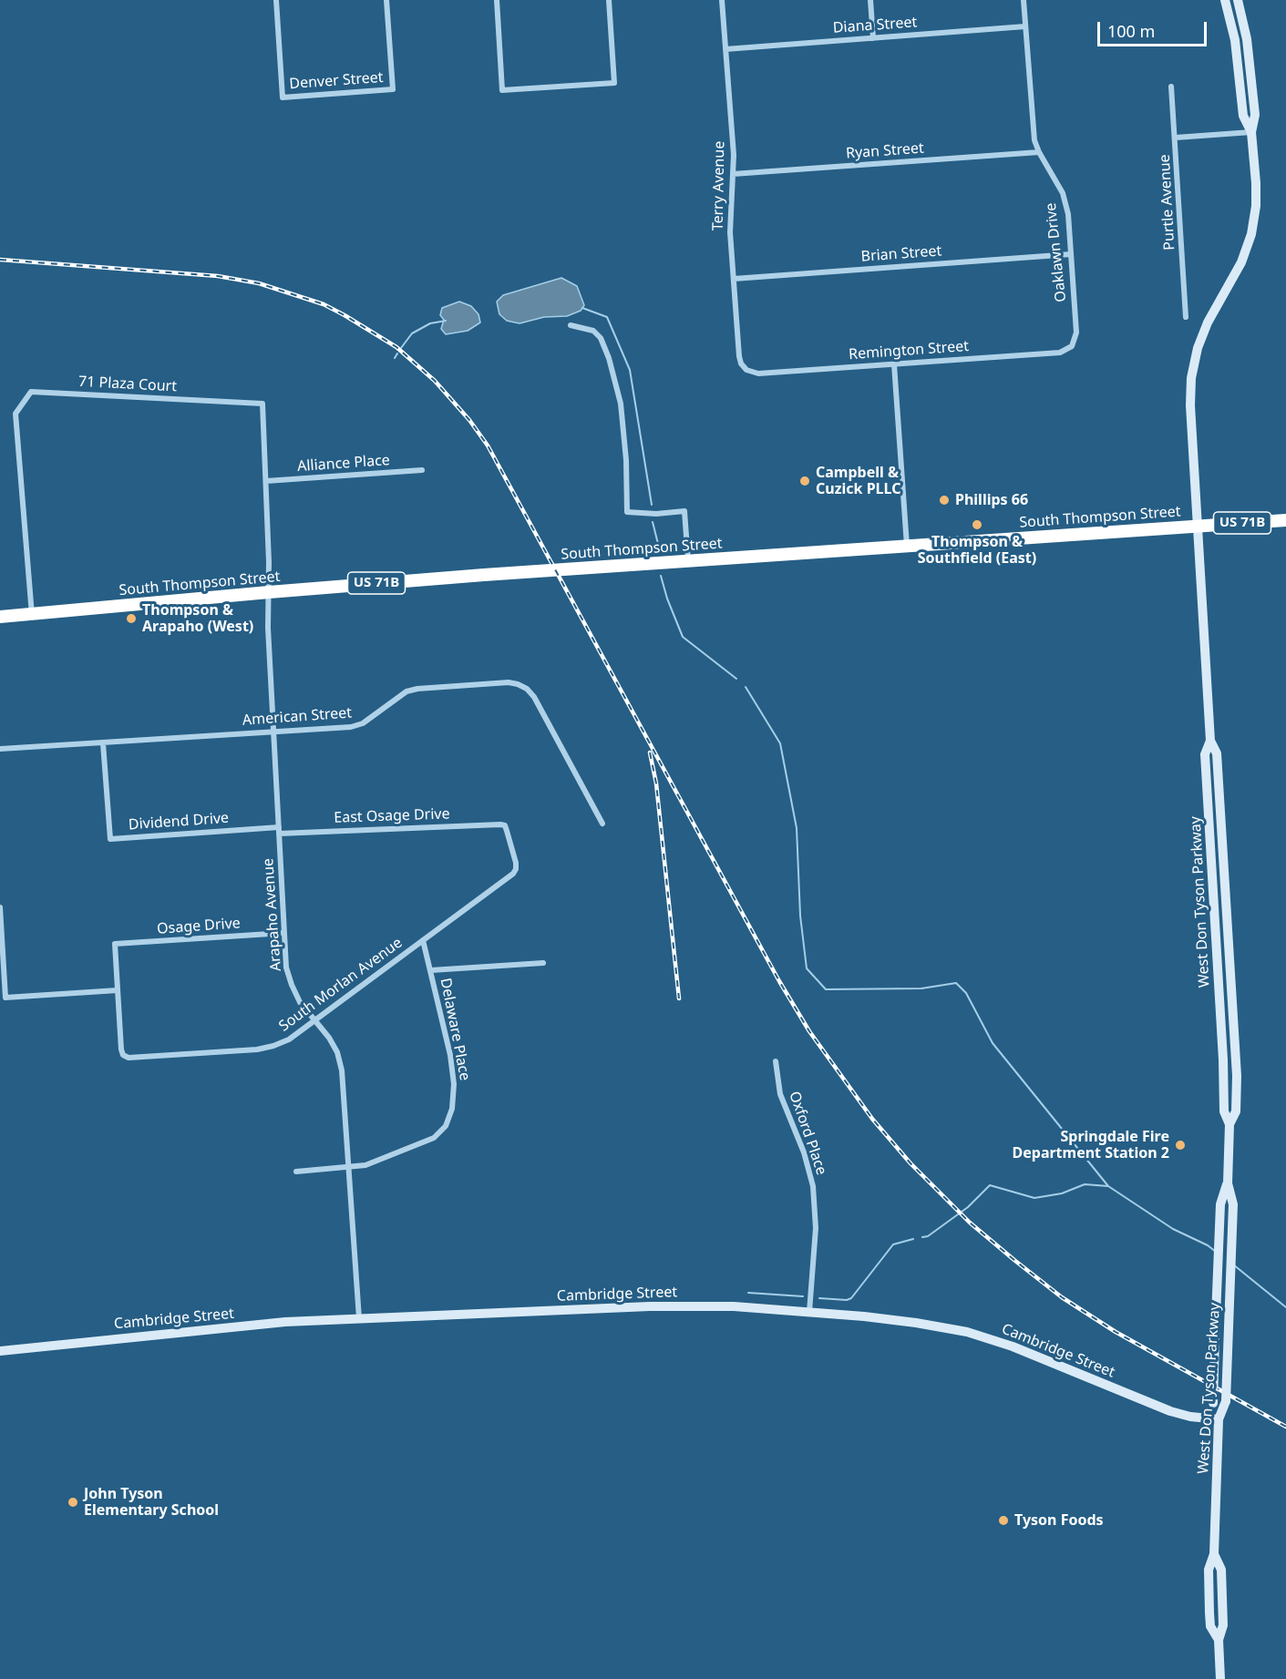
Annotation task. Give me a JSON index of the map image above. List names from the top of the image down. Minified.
{"streets":{"highway":["South Thompson Street","US 71B"],"main road":["West Don Tyson Parkway","Cambridge Street"],"street":["Diana Street","Denver Street","Ryan Street","Terry Avenue","Purtle Avenue","Oaklawn Drive","Brian Street","Remington Street","71 Plaza Court","Alliance Place","American Street","East Osage Drive","Dividend Drive","Arapaho Avenue","Osage Drive","South Morlan Avenue","Delaware Place","Oxford Place"]},"crossings":[["Diana Street","Terry Avenue"],["Diana Street","Oaklawn Drive"],["Ryan Street","Terry Avenue"],["Ryan Street","Oaklawn Drive"],["Terry Avenue","Brian Street"],["Terry Avenue","Remington Street"],["Oaklawn Drive","Brian Street"],["Oaklawn Drive","Remington Street"],["71 Plaza Court","Alliance Place"],["71 Plaza Court","South Thompson Street"],["71 Plaza Court","Arapaho Avenue"],["South Thompson Street","West Don Tyson Parkway"],["South Thompson Street","Arapaho Avenue"],["American Street","Dividend Drive"],["American Street","Arapaho Avenue"],["East Osage Drive","Dividend Drive"],["East Osage Drive","Arapaho Avenue"],["East Osage Drive","South Morlan Avenue"],["Dividend Drive","Arapaho Avenue"],["West Don Tyson Parkway","Cambridge Street"],["Arapaho Avenue","Osage Drive"],["Arapaho Avenue","South Morlan Avenue"],["Arapaho Avenue","Delaware Place"],["Arapaho Avenue","Cambridge Street"],["Osage Drive","South Morlan Avenue"],["South Morlan Avenue","Delaware Place"],["Oxford Place","Cambridge Street"]],"places":["Campbell & Cuzick PLLC","Phillips 66","Thompson & Southfield (East)","Thompson & Arapaho (West)","Springdale Fire Department Station 2","John Tyson Elementary School","Tyson Foods"],"scale_bar":"100 m"}
